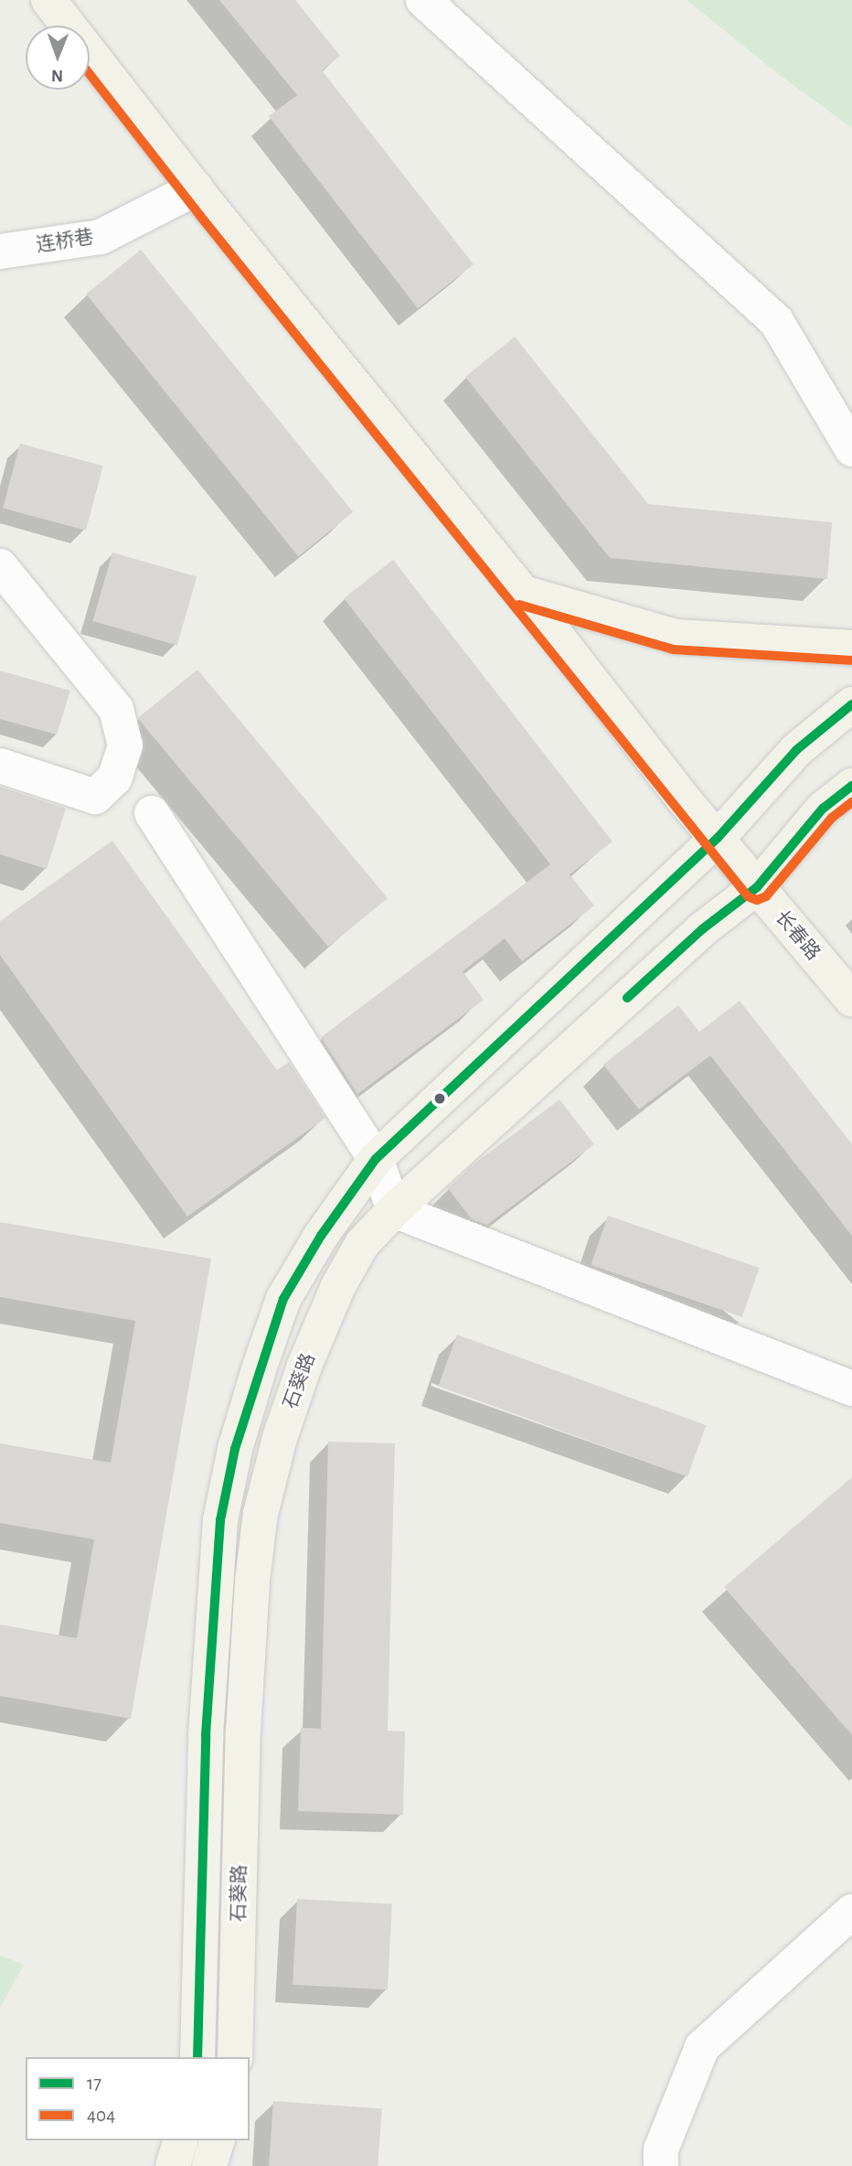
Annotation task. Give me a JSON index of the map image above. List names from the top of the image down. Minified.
{"streets":{"main road":["长春路","石葵路"],"street":["连桥巷"]},"crossings":[["连桥巷","长春路"],["长春路","石葵路"]],"lines":["transit line 404","transit line 17"],"legend":["17","404"],"north":"bottom"}
